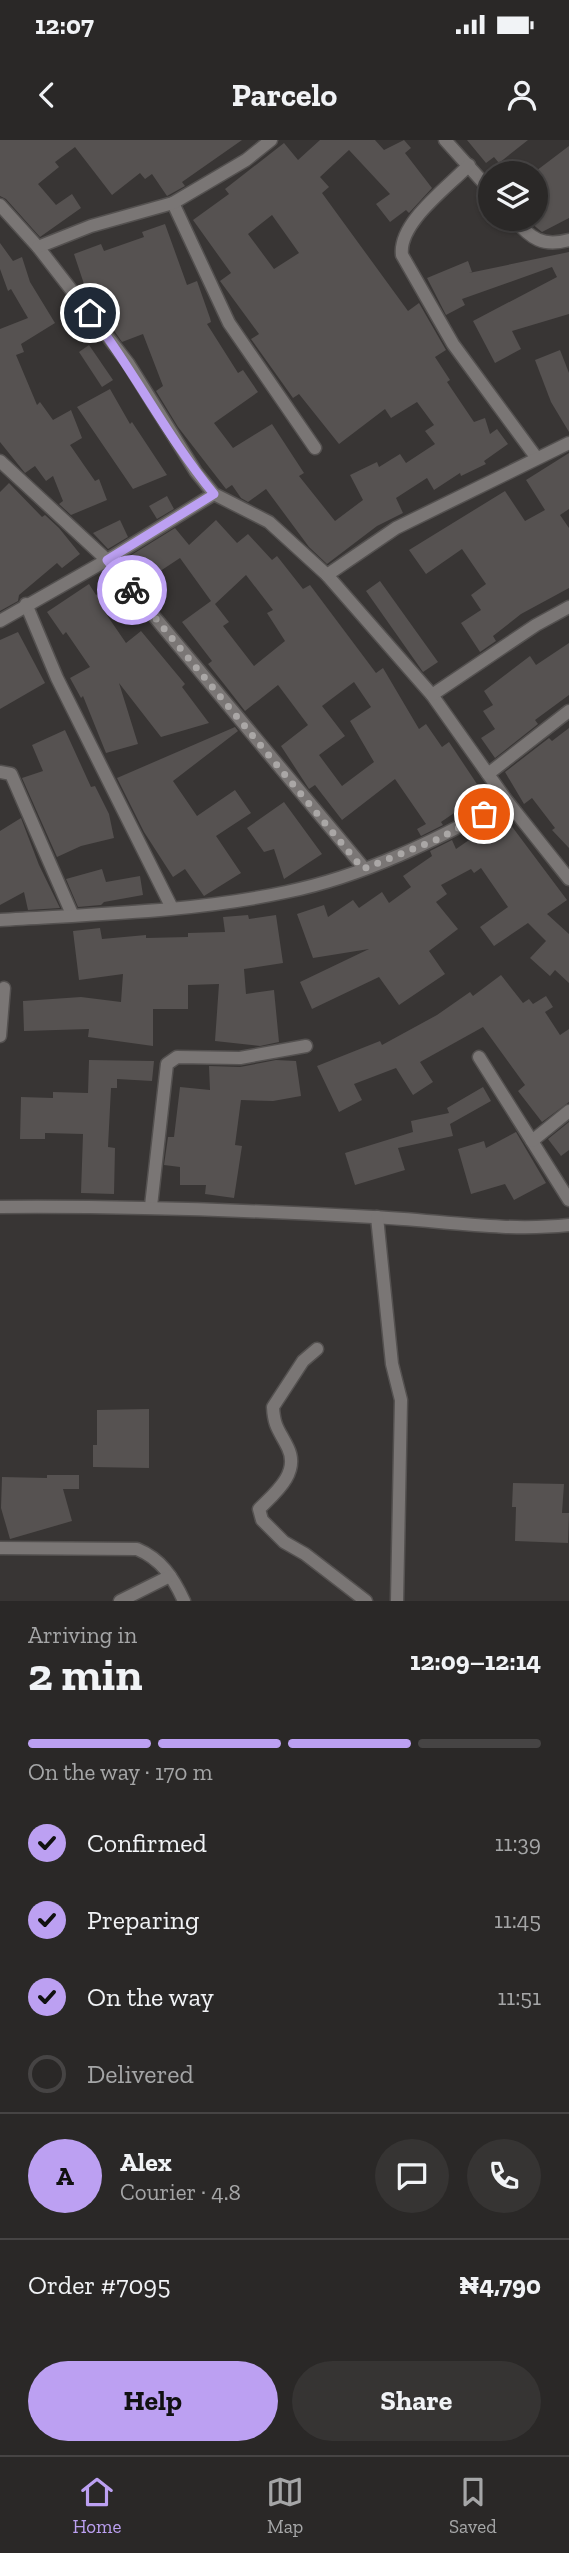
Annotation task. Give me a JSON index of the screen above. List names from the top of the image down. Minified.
{"page":{"status":"12:07","header":"Parcelo","heading":["2 min","Arriving in","12:09–12:14"],"panel":["Alex","Courier · 4.8","Order #7095","₦4,790"],"bar":"On the way · 170 m","list":[["Confirmed","11:39"],["Preparing","11:45"],["On the way","11:51"],"Delivered"],"round":"A","buttons":["Help","Share"],"tabs":["Home","Map","Saved"]}}
